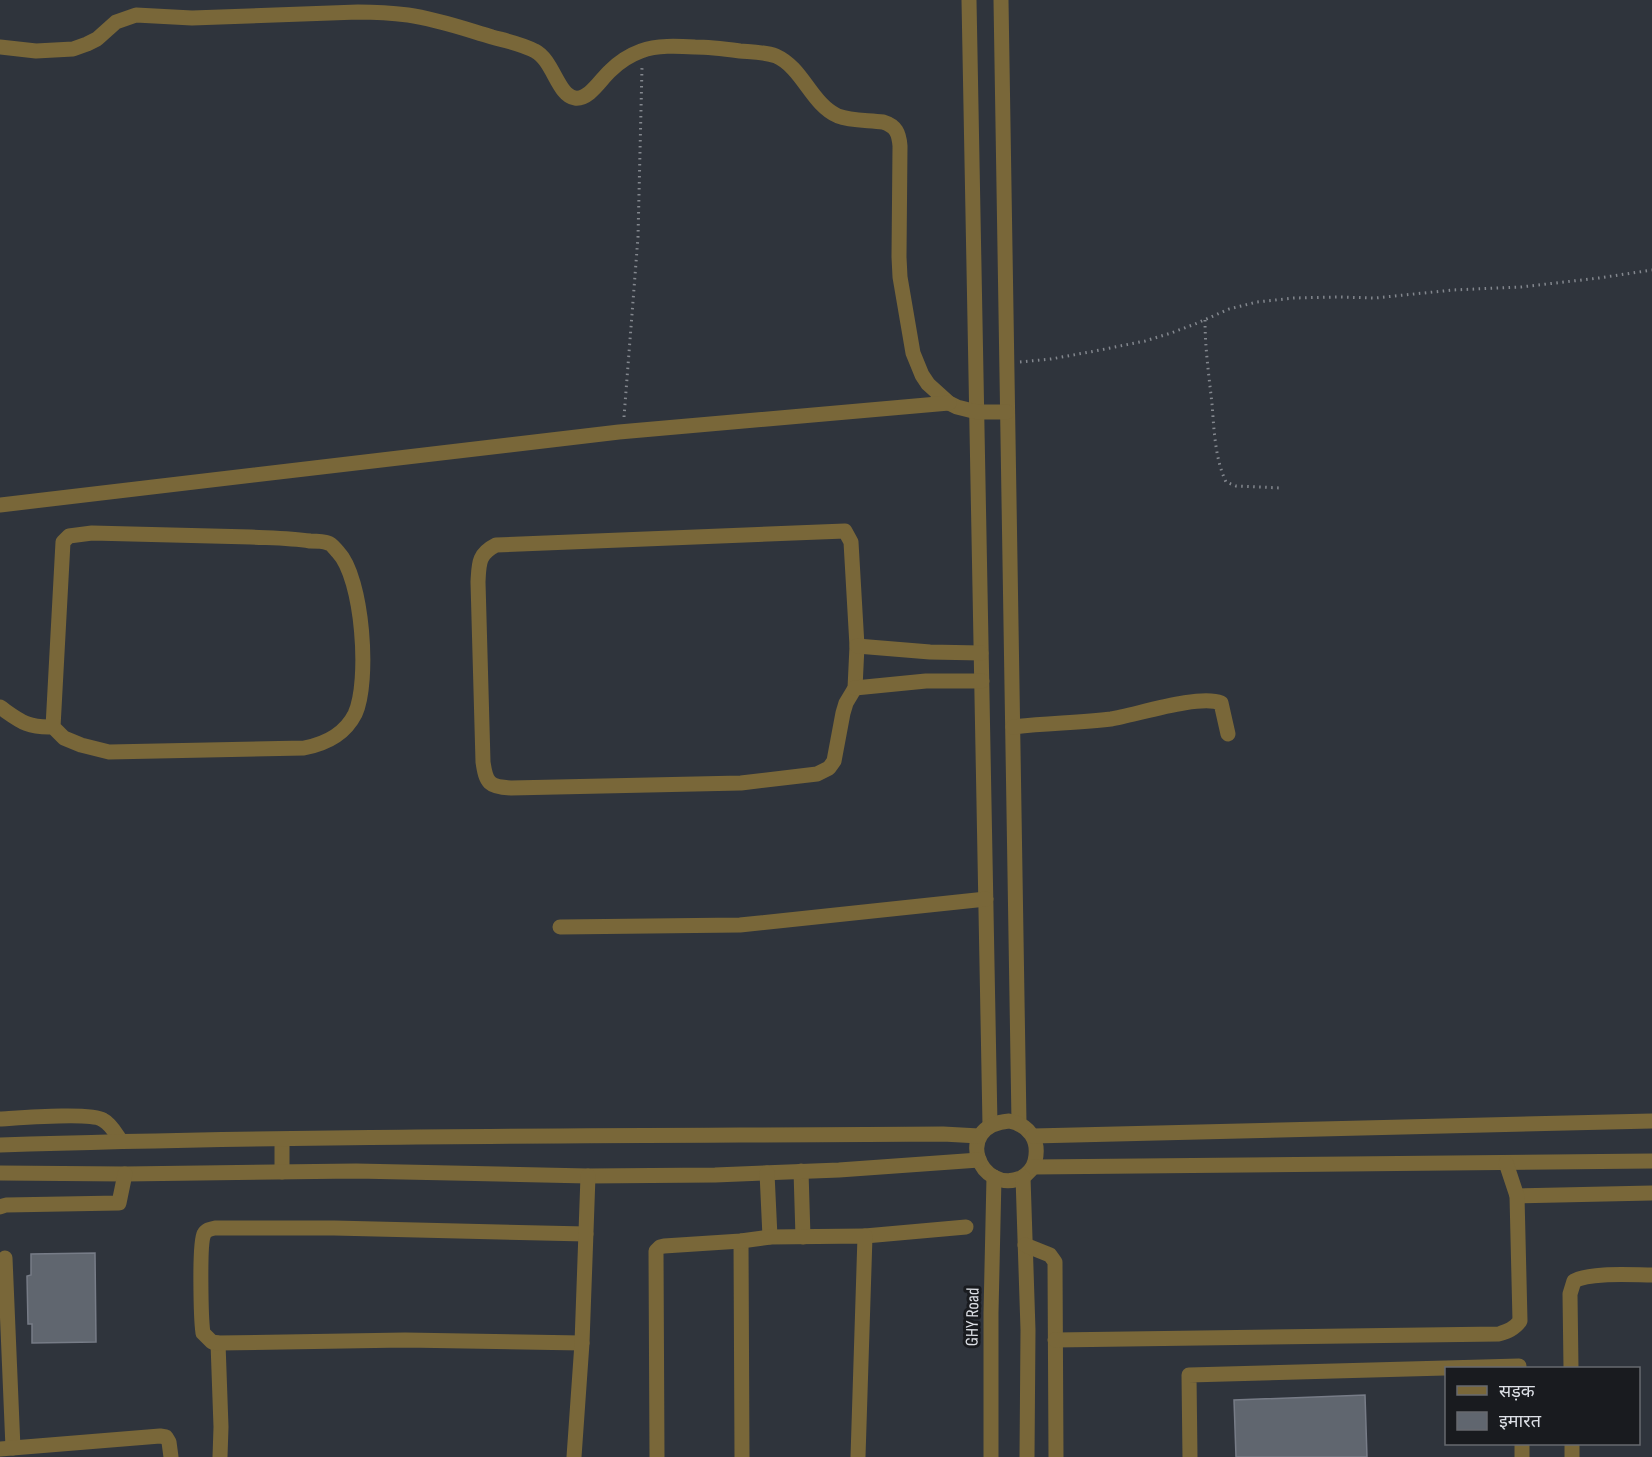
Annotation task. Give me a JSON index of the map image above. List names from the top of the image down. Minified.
{"streets":{"street":["GHY Road"]},"legend":["सड़क","इमारत"]}
